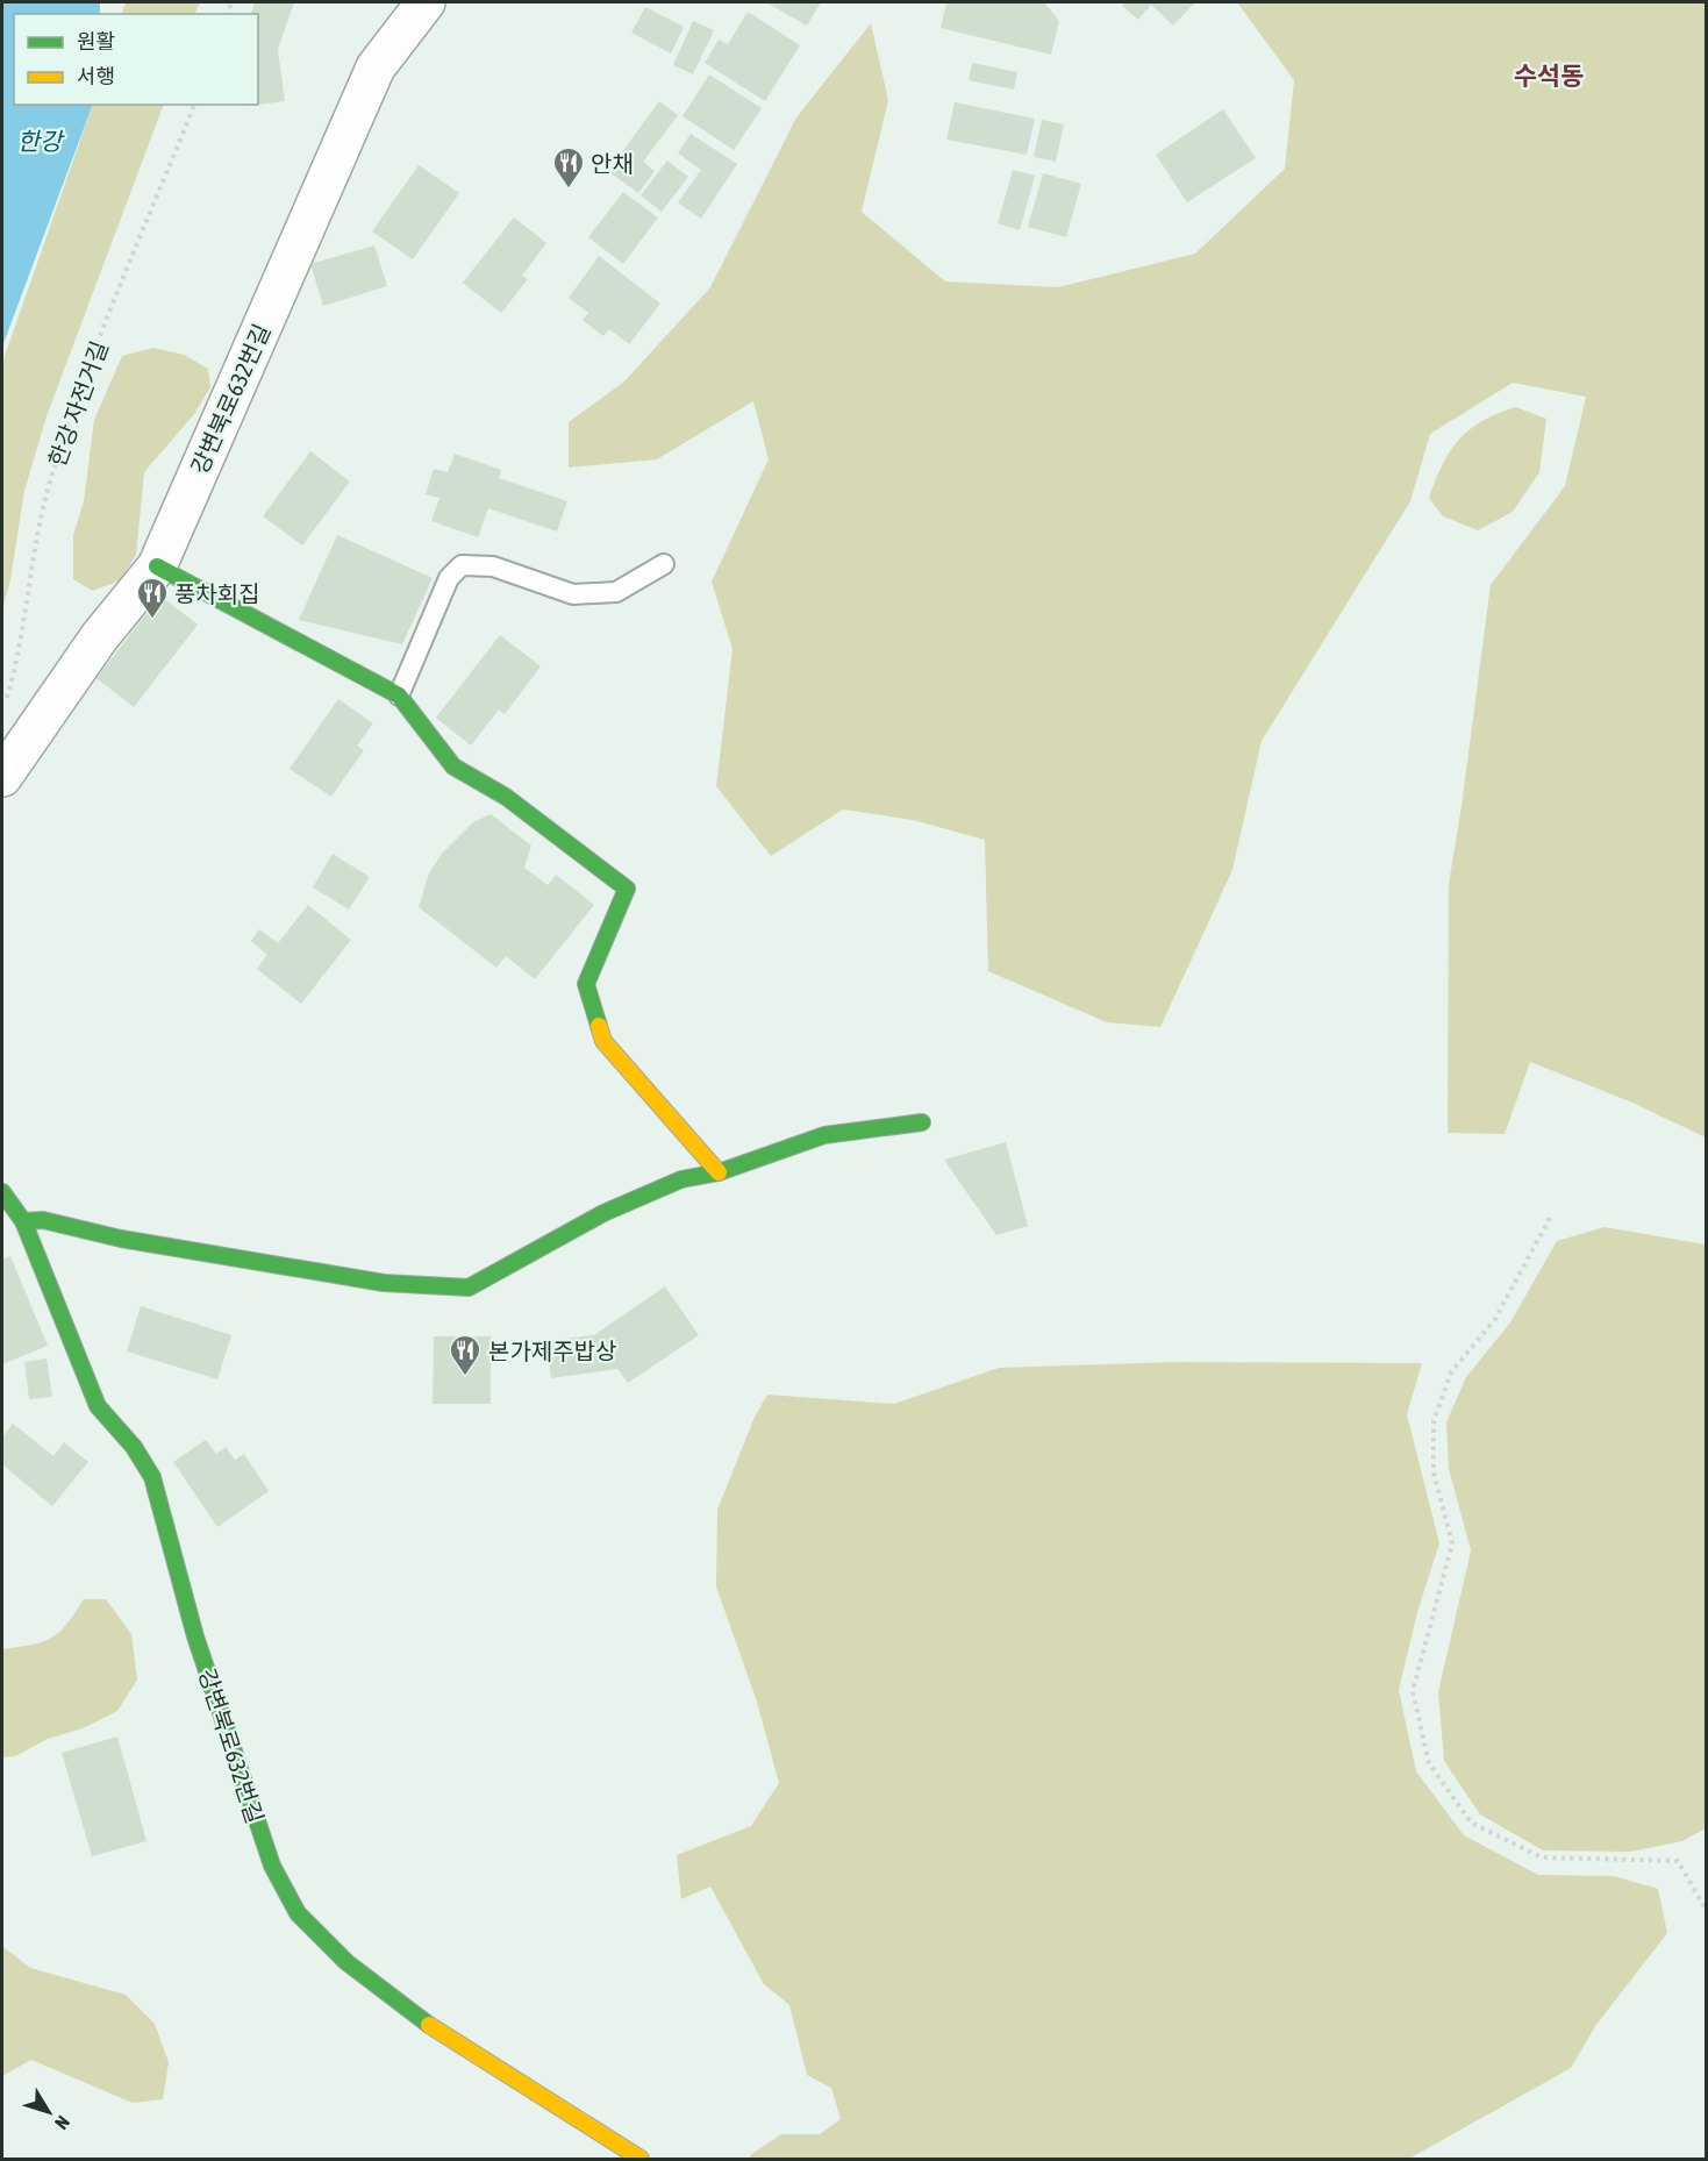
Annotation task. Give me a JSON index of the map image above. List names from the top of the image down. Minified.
{"streets":{"street":["강변북로632번길"],"path":["한강 자전거길"]},"districts":["수석동"],"water":["한강"],"places":{"restaurant":["안채","풍차회집","본가제주밥상"]},"legend":["원활","서행"],"north":"bottom right"}
